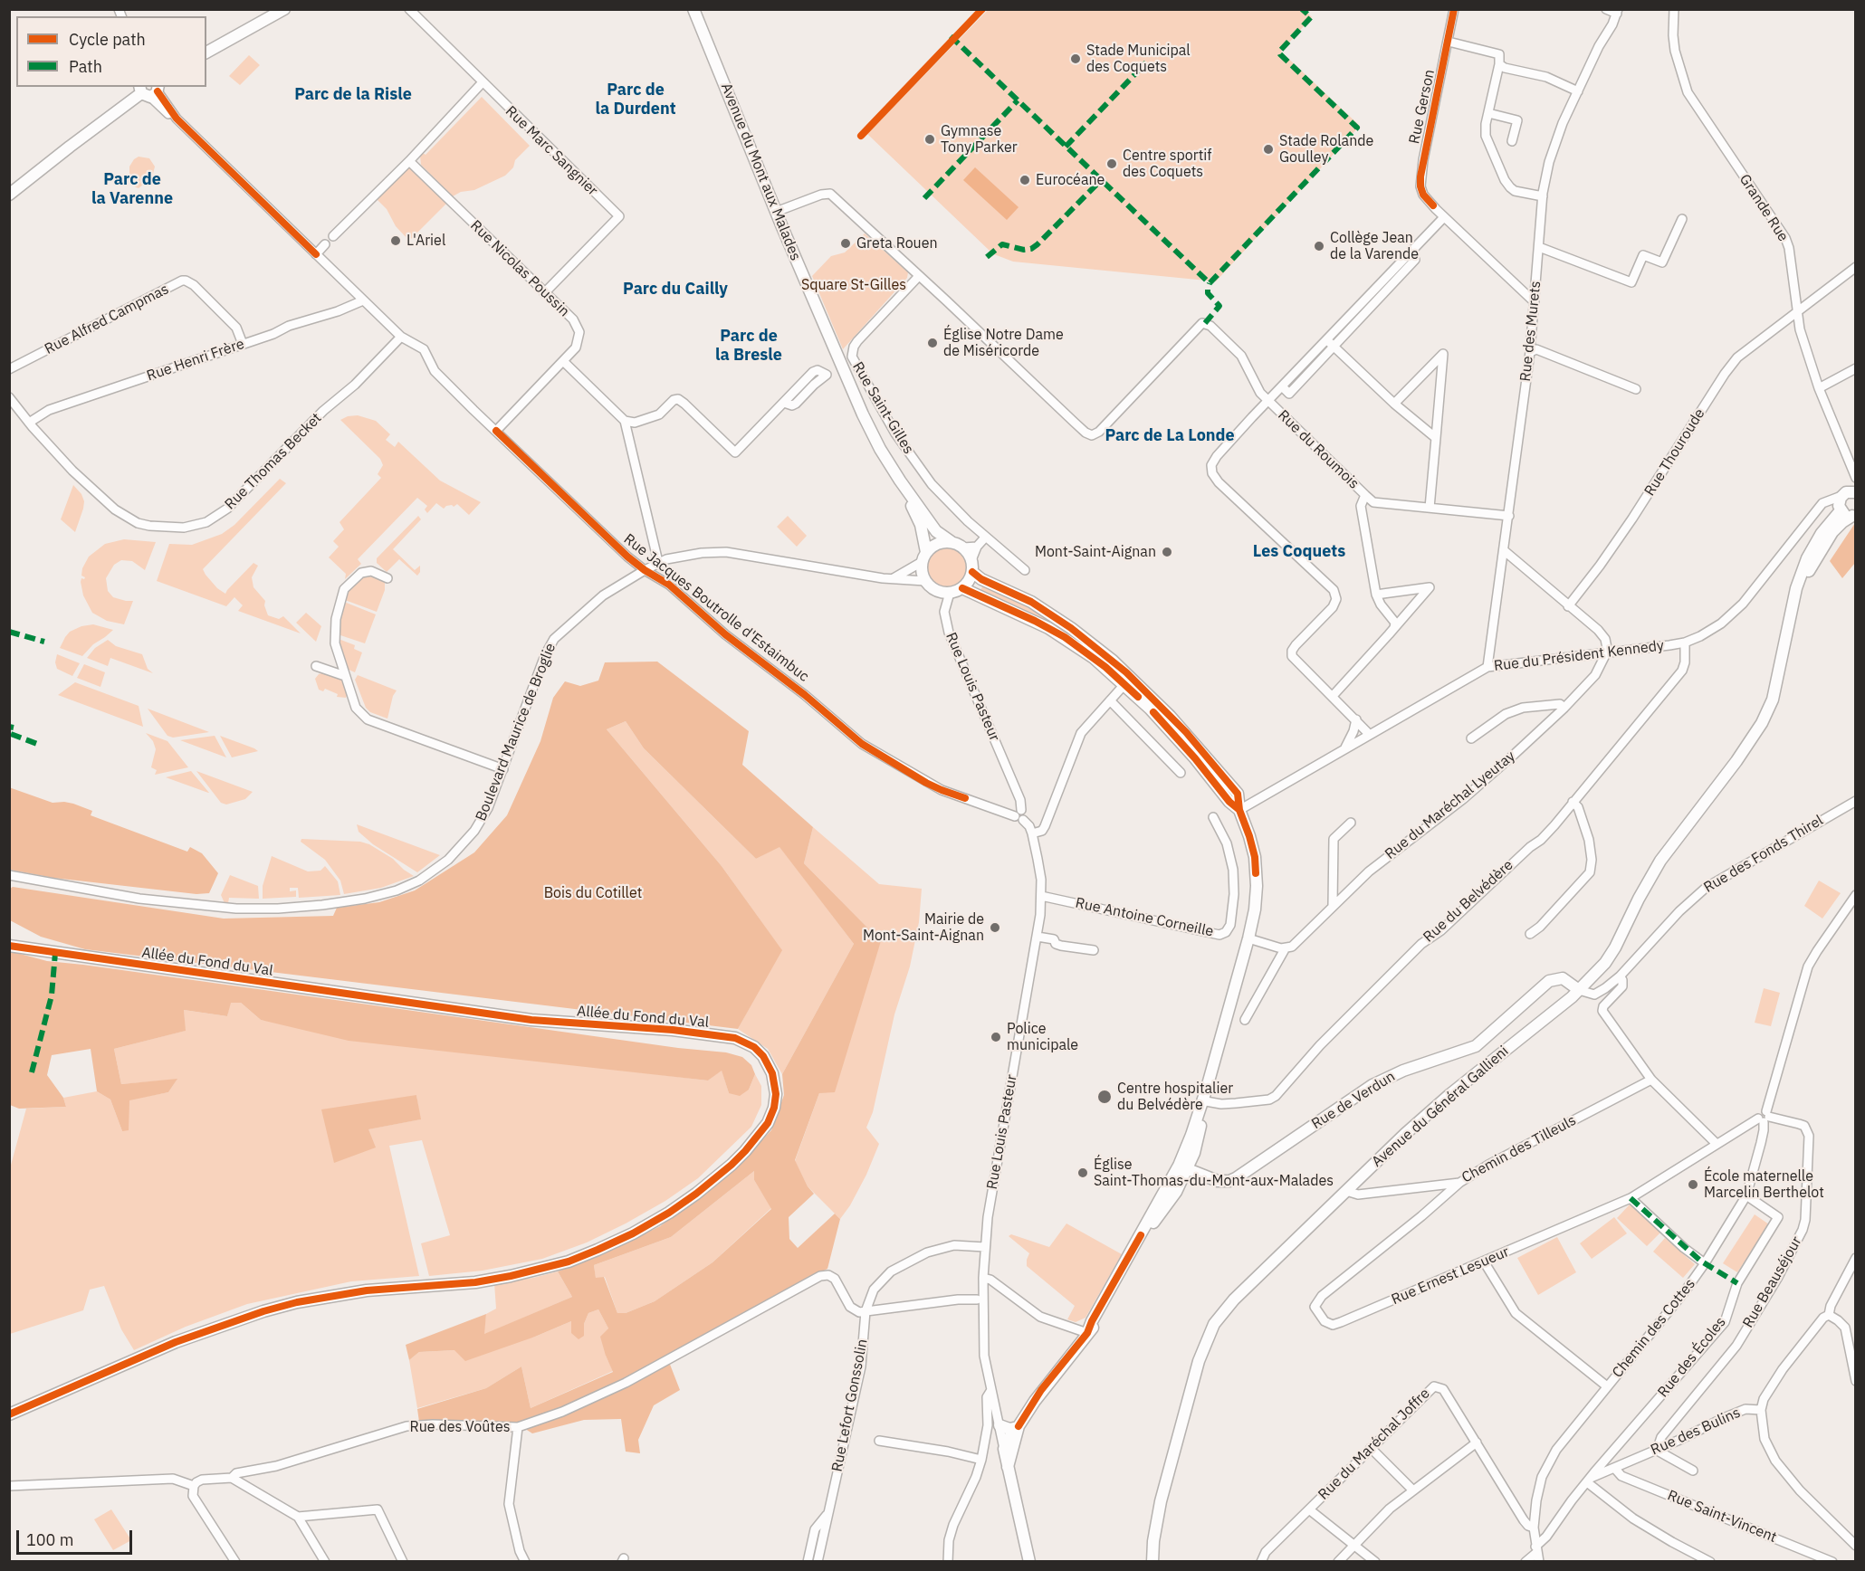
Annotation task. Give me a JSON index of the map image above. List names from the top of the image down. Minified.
{"streets":{"street":["Rue Gerson","Rue Marc Sangnier","Avenue du Mont aux Malades","Grande Rue","Rue Nicolas Poussin","Rue Alfred Campmas","Rue des Murets","Rue Henri Frère","Rue Saint-Gilles","Rue du Roumois","Rue Thouroude","Rue Thomas Becket","Rue Jacques Boutrolle d'Estaimbuc","Rue du Président Kennedy","Rue Louis Pasteur","Boulevard Maurice de Broglie","Rue du Maréchal Lyeutay","Rue des Fonds Thirel","Rue du Belvédère","Rue Antoine Corneille","Allée du Fond du Val","Rue de Verdun","Avenue du Général Gallieni","Chemin des Tilleuls","Rue Ernest Lesueur","Rue Beauséjour","Chemin des Cottes","Rue des Écoles","Rue Lefort Gonssolin","Rue des Voûtes","Rue des Bulins","Rue du Maréchal Joffre","Rue Saint-Vincent"]},"crossings":[["Rue Gerson","Rue des Murets"],["Rue Marc Sangnier","Rue Nicolas Poussin"],["Avenue du Mont aux Malades","Rue Louis Pasteur"],["Avenue du Mont aux Malades","Boulevard Maurice de Broglie"],["Grande Rue","Rue Thouroude"],["Rue Nicolas Poussin","Rue Jacques Boutrolle d'Estaimbuc"],["Rue Alfred Campmas","Rue Henri Frère"],["Rue des Murets","Rue du Président Kennedy"],["Rue Henri Frère","Rue Thomas Becket"],["Rue Henri Frère","Rue Jacques Boutrolle d'Estaimbuc"],["Rue Saint-Gilles","Rue du Roumois"],["Rue Thomas Becket","Rue Jacques Boutrolle d'Estaimbuc"],["Rue Jacques Boutrolle d'Estaimbuc","Rue Louis Pasteur"],["Rue Jacques Boutrolle d'Estaimbuc","Boulevard Maurice de Broglie"],["Rue du Président Kennedy","Rue du Maréchal Lyeutay"],["Rue du Président Kennedy","Rue du Belvédère"],["Rue du Président Kennedy","Avenue du Général Gallieni"],["Rue Louis Pasteur","Boulevard Maurice de Broglie"],["Rue Louis Pasteur","Rue Antoine Corneille"],["Rue Louis Pasteur","Rue Lefort Gonssolin"],["Rue des Fonds Thirel","Rue de Verdun"],["Rue des Fonds Thirel","Avenue du Général Gallieni"],["Rue de Verdun","Avenue du Général Gallieni"],["Avenue du Général Gallieni","Chemin des Tilleuls"],["Chemin des Tilleuls","Rue Ernest Lesueur"],["Rue Ernest Lesueur","Rue Beauséjour"],["Rue Ernest Lesueur","Chemin des Cottes"],["Rue Beauséjour","Chemin des Cottes"],["Rue Beauséjour","Rue des Bulins"],["Chemin des Cottes","Rue des Écoles"],["Chemin des Cottes","Rue du Maréchal Joffre"],["Rue Lefort Gonssolin","Rue des Voûtes"],["Rue des Bulins","Rue Saint-Vincent"]],"districts":["Parc de la Durdent","Parc de la Risle","Parc de la Varenne","Parc du Cailly","Parc de la Bresle","Parc de La Londe","Les Coquets"],"parks":["Square St-Gilles","Bois du Cotillet"],"places":["Stade Municipal des Coquets","Gymnase Tony Parker","Stade Rolande Goulley","Centre sportif des Coquets","Eurocéane","L'Ariel","Greta Rouen","Collège Jean de la Varende","Église Notre Dame de Miséricorde","Mont-Saint-Aignan","Mairie de Mont-Saint-Aignan","Police municipale","Centre hospitalier du Belvédère","Église Saint-Thomas-du-Mont-aux-Malades","École maternelle Marcelin Berthelot"],"legend":["Cycle path","Path"],"scale_bar":"100 m"}
